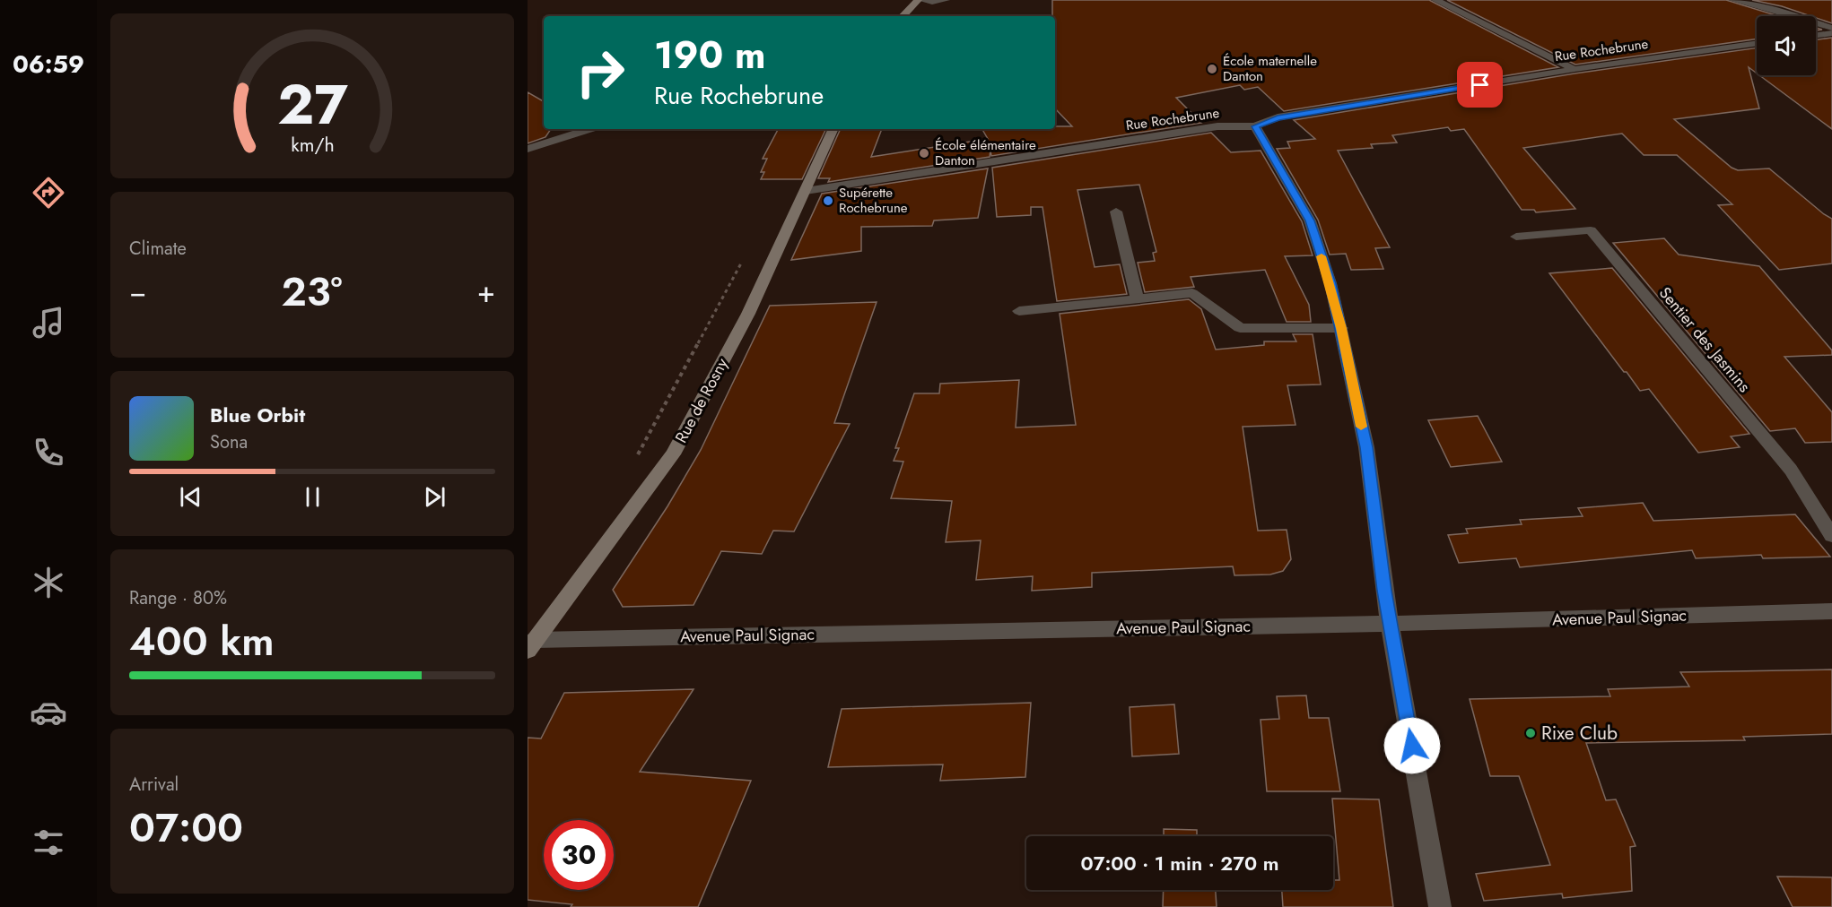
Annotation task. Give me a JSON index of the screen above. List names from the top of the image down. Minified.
{"streets":{"main road":["Rue de Rosny"],"street":["Rue Rochebrune","Sentier des Jasmins","Avenue Paul Signac"]},"crossings":[["Rue Rochebrune","Rue de Rosny"],["Rue de Rosny","Avenue Paul Signac"]],"places":["École maternelle Danton","École élémentaire Danton","Supérette Rochebrune","Rixe Club"],"page":{"tabs":"06:59","turn":["190 m","Rue Rochebrune"],"tile":["Climate",["Range · 80%","400 km"],["Arrival","07:00"]],"heat":["−","23°","+"],"song":["Blue Orbit","Sona"],"limit":"30","trip":"07:00 · 1 min · 270 m","gauge":["27","km/h"]}}
